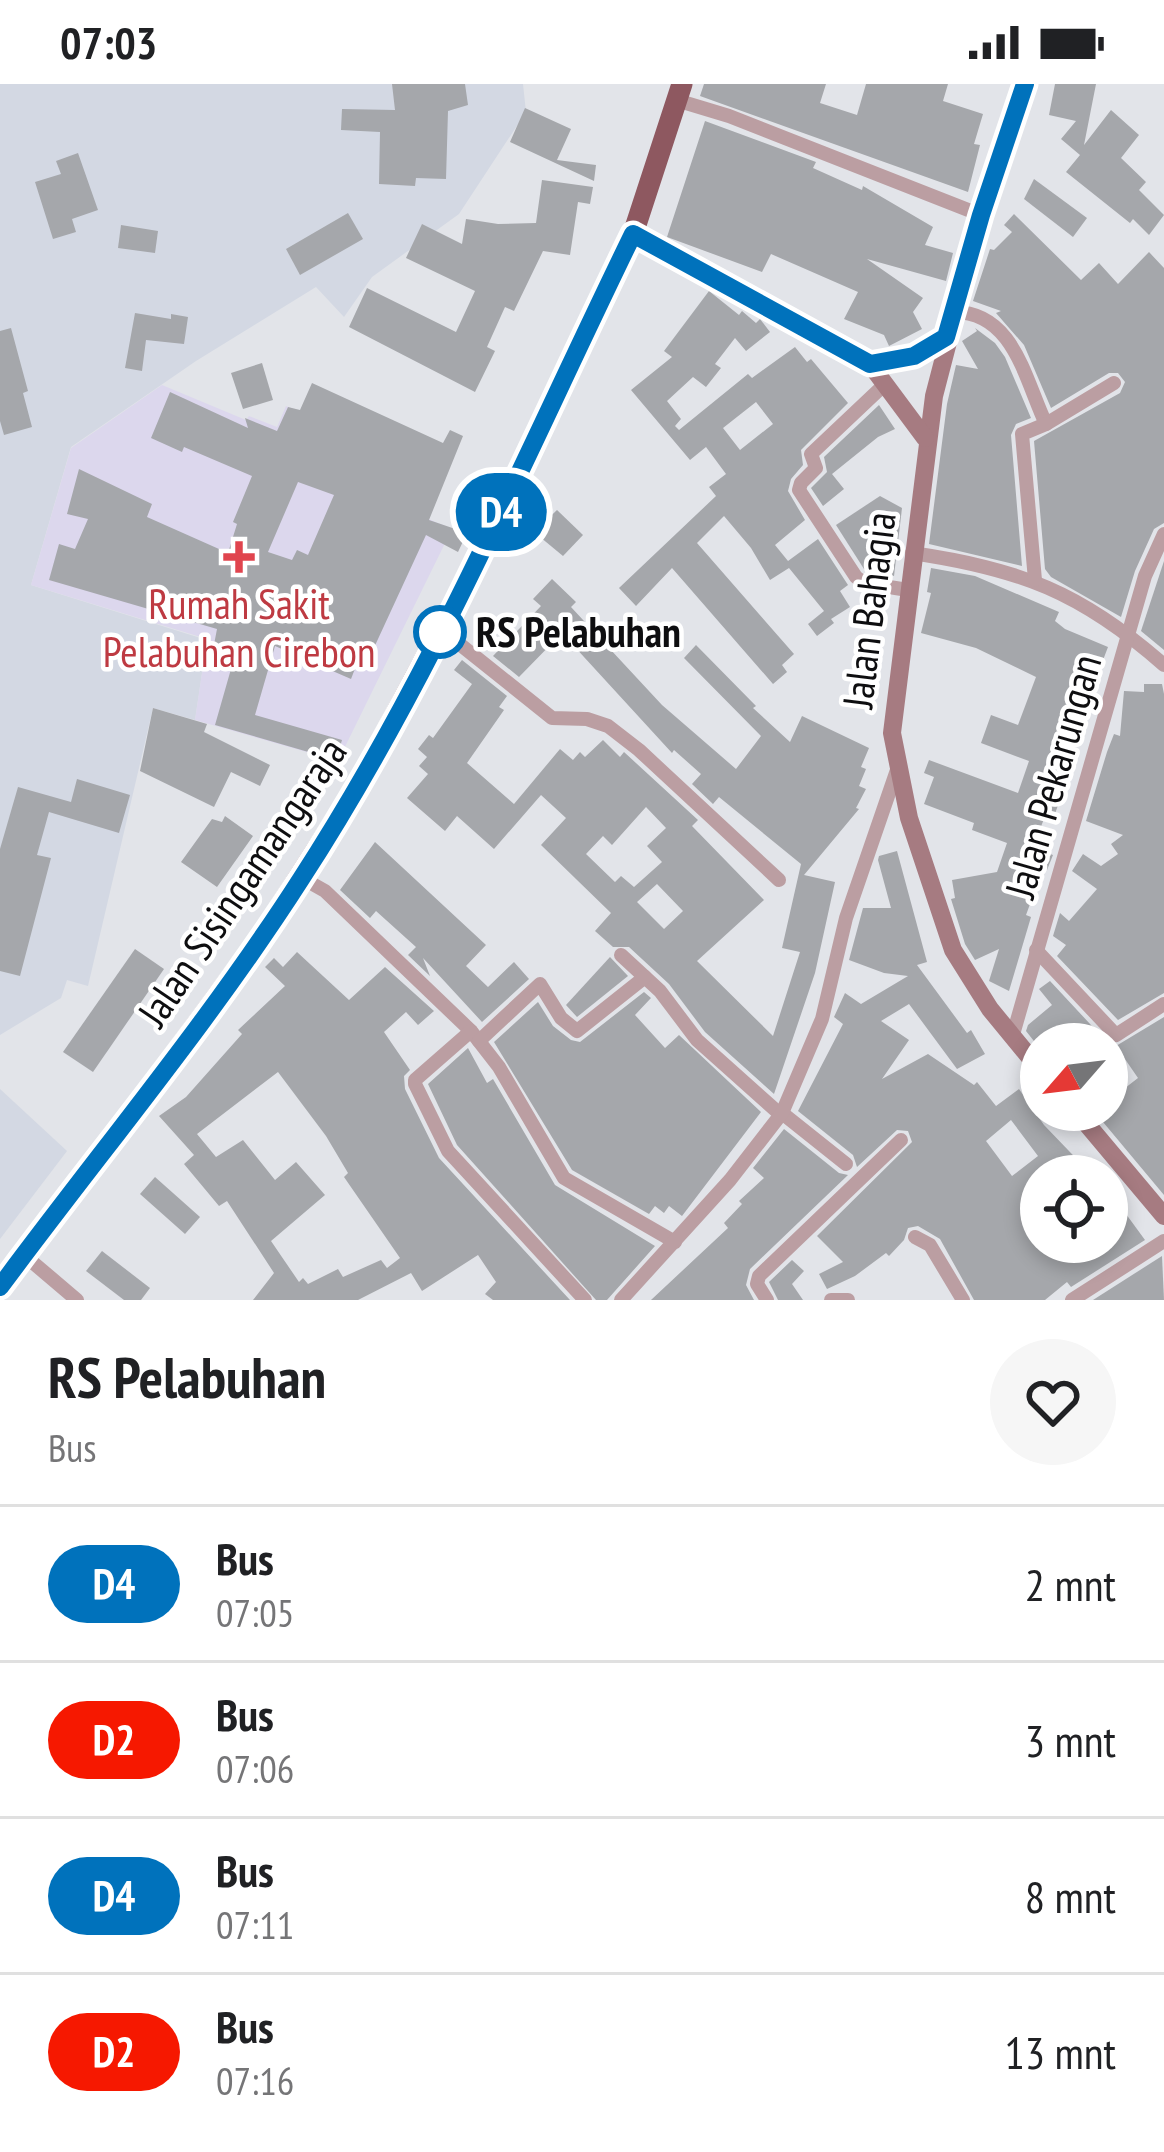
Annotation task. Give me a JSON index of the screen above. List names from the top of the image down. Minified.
{"streets":{"highway":["Jalan Sisingamangaraja"],"main road":["Jalan Bahagia"],"street":["Jalan Pekarungan"]},"crossings":[["Jalan Bahagia","Jalan Pekarungan"]],"places":{"health":["Rumah Sakit Pelabuhan Cirebon"],"other":["RS Pelabuhan"]},"lines":["bus line D4"],"north":"bottom left","page":{"status":"07:03","on_map":"D4","heading":["RS Pelabuhan","Bus"],"list":[{"mark":"D4","name":"Bus","note":"07:05","value":"2 mnt"},{"mark":"D2","name":"Bus","note":"07:06","value":"3 mnt"},{"mark":"D4","name":"Bus","note":"07:11","value":"8 mnt"},{"mark":"D2","name":"Bus","note":"07:16","value":"13 mnt"}]}}
